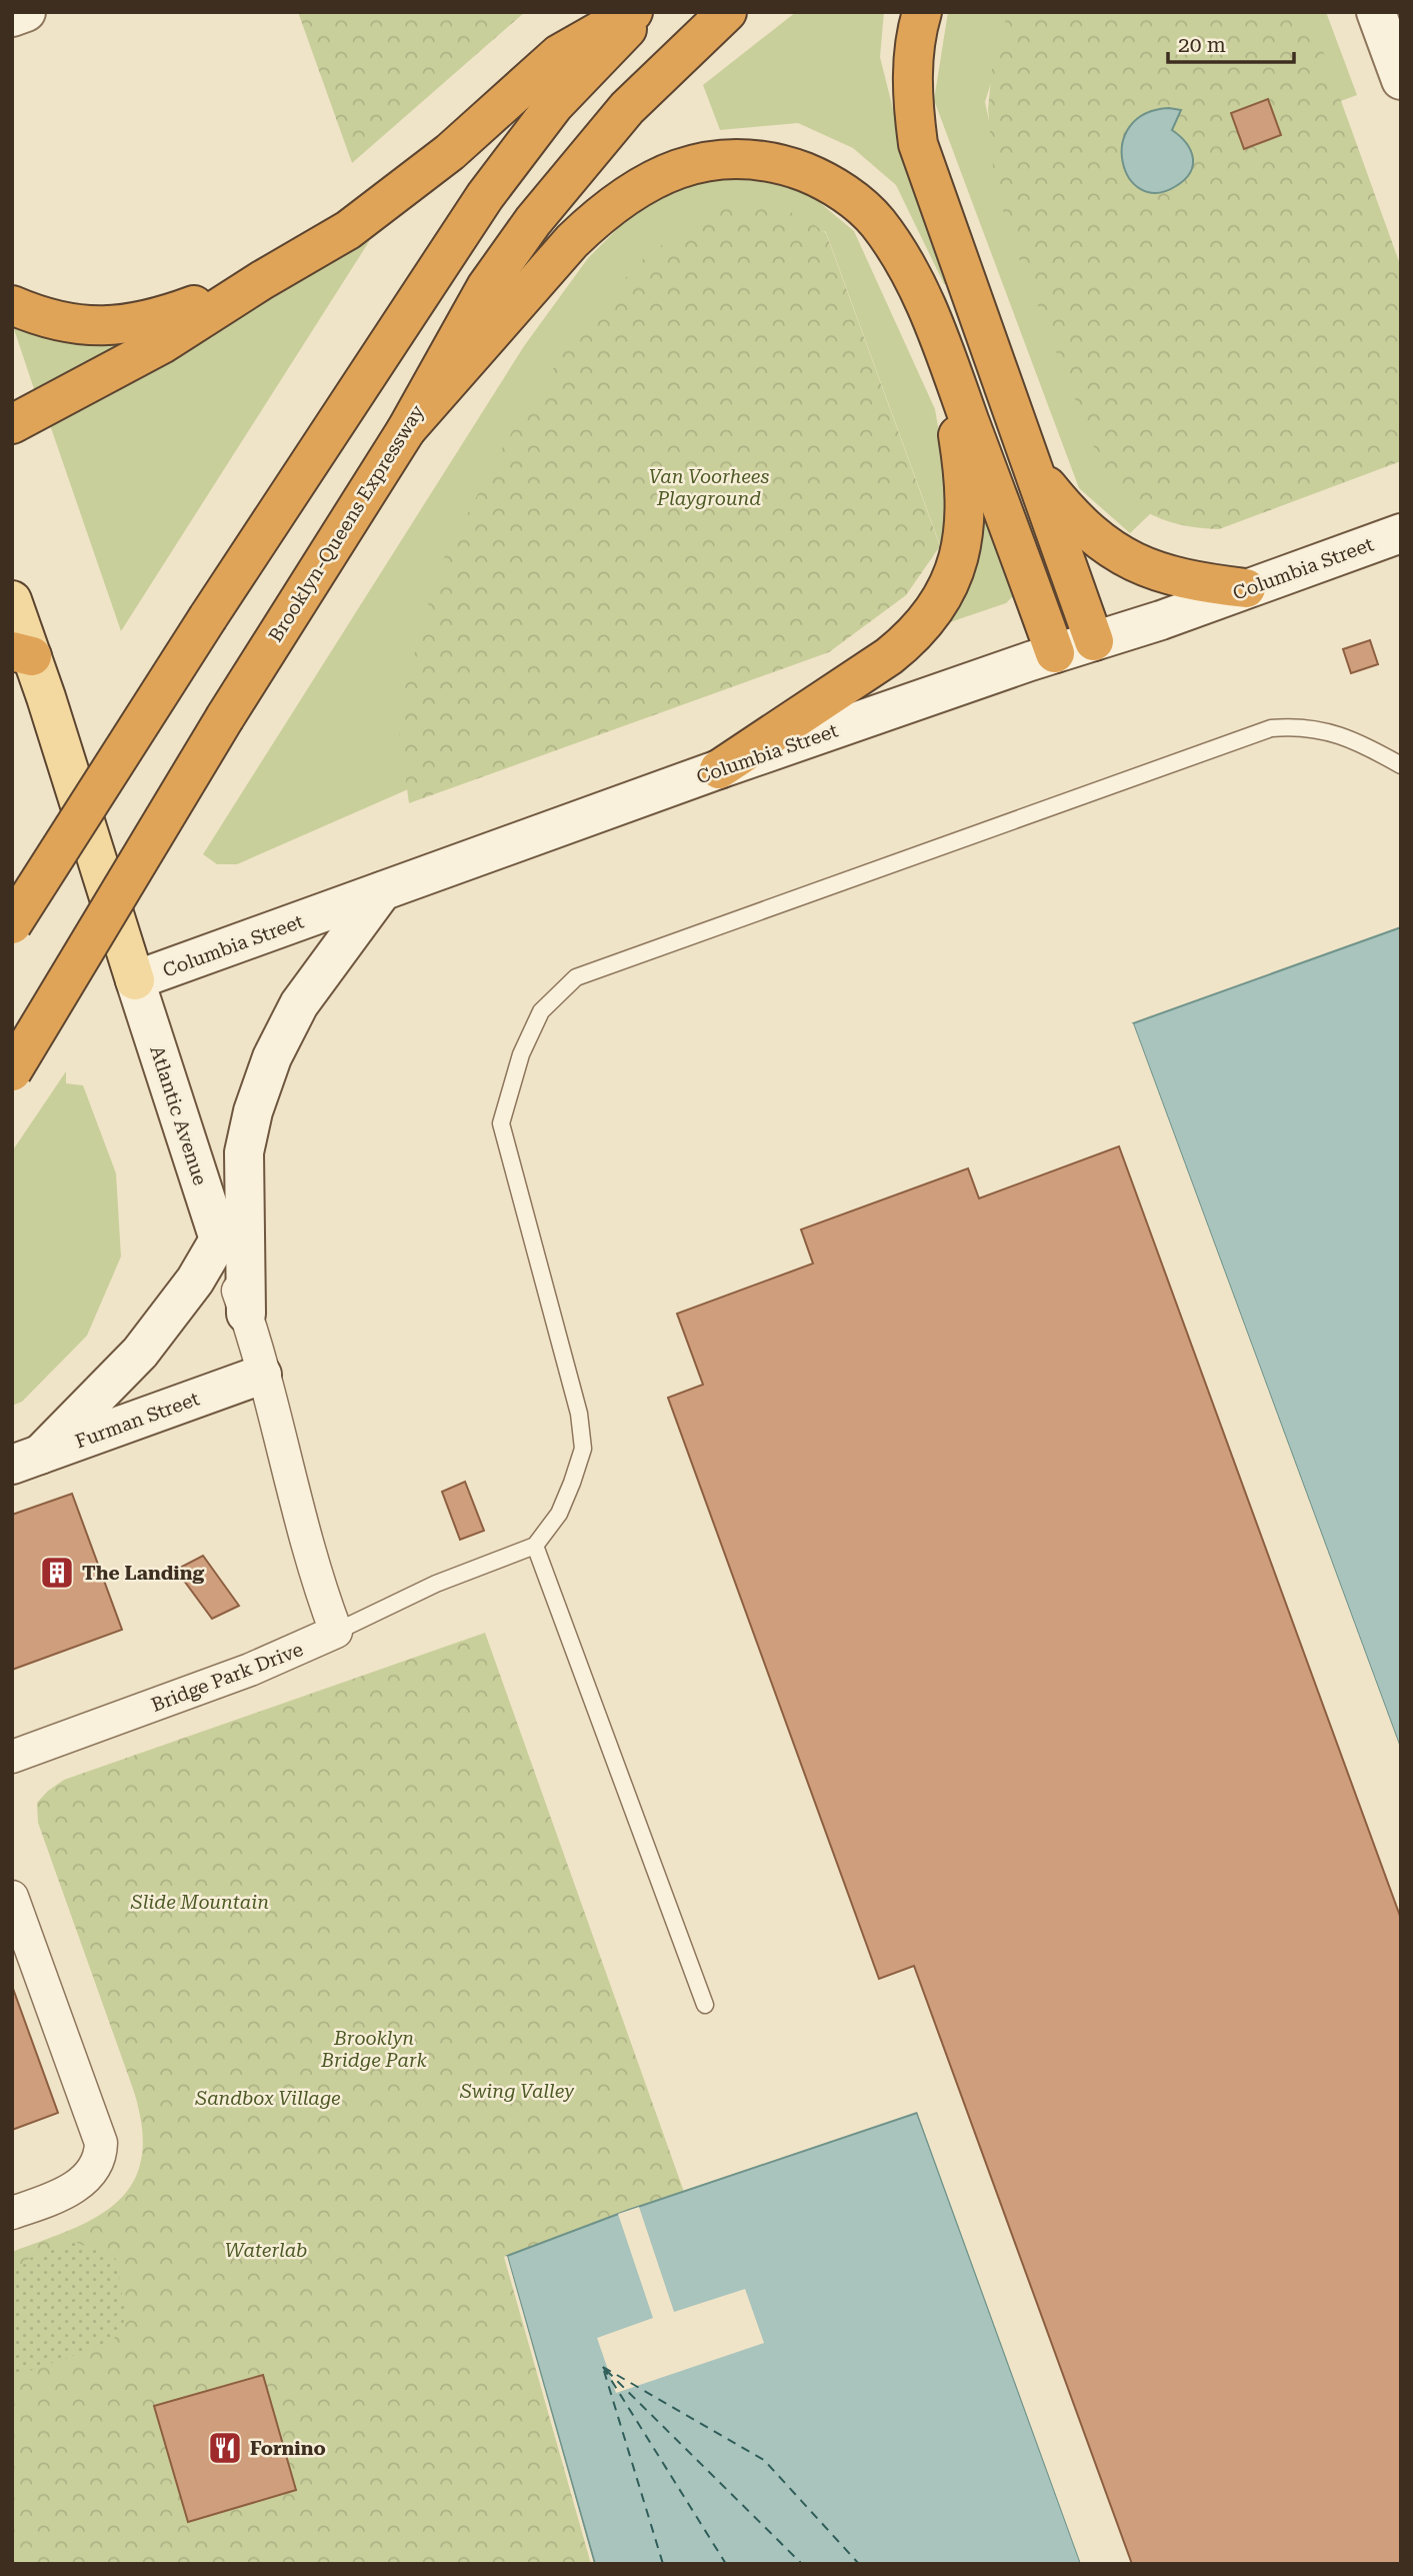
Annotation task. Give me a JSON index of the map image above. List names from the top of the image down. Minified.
{"streets":{"highway":["Brooklyn-Queens Expressway"],"main road":["Columbia Street","Atlantic Avenue","Furman Street"],"street":["Bridge Park Drive"]},"crossings":[["Columbia Street","Atlantic Avenue"],["Atlantic Avenue","Furman Street"],["Atlantic Avenue","Bridge Park Drive"]],"parks":["Van Voorhees Playground","Slide Mountain","Brooklyn Bridge Park","Swing Valley","Sandbox Village","Waterlab"],"places":{"building":["The Landing"],"restaurant":["Fornino"]},"scale_bar":"20 m"}
